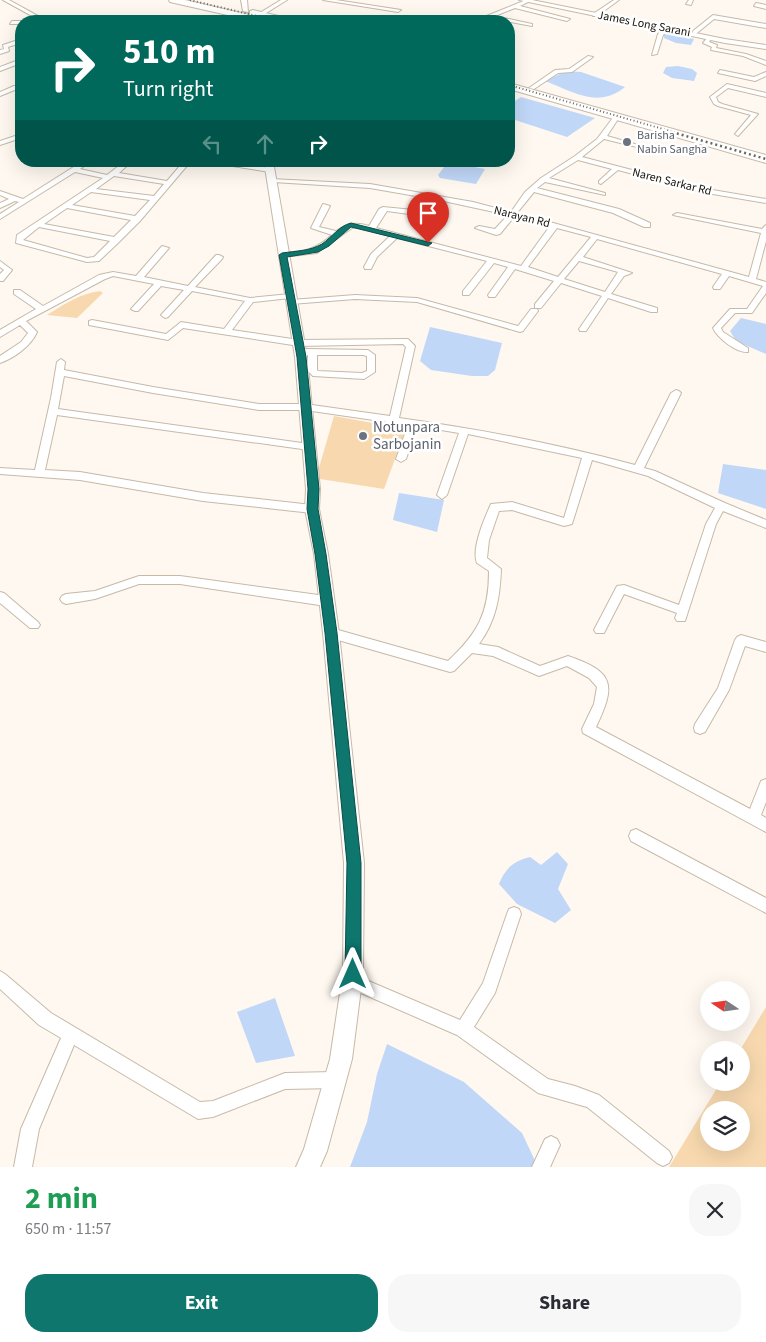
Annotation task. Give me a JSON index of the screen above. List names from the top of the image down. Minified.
{"streets":{"main road":["James Long Sarani"],"street":["Naren Sarkar Rd","Narayan Rd"]},"places":["Barisha Nabin Sangha","Notunpara Sarbojanin"],"north":"left","page":{"turn":["510 m","Turn right"],"heading":["2 min","650 m · 11:57"],"buttons":["Exit","Share"]}}
